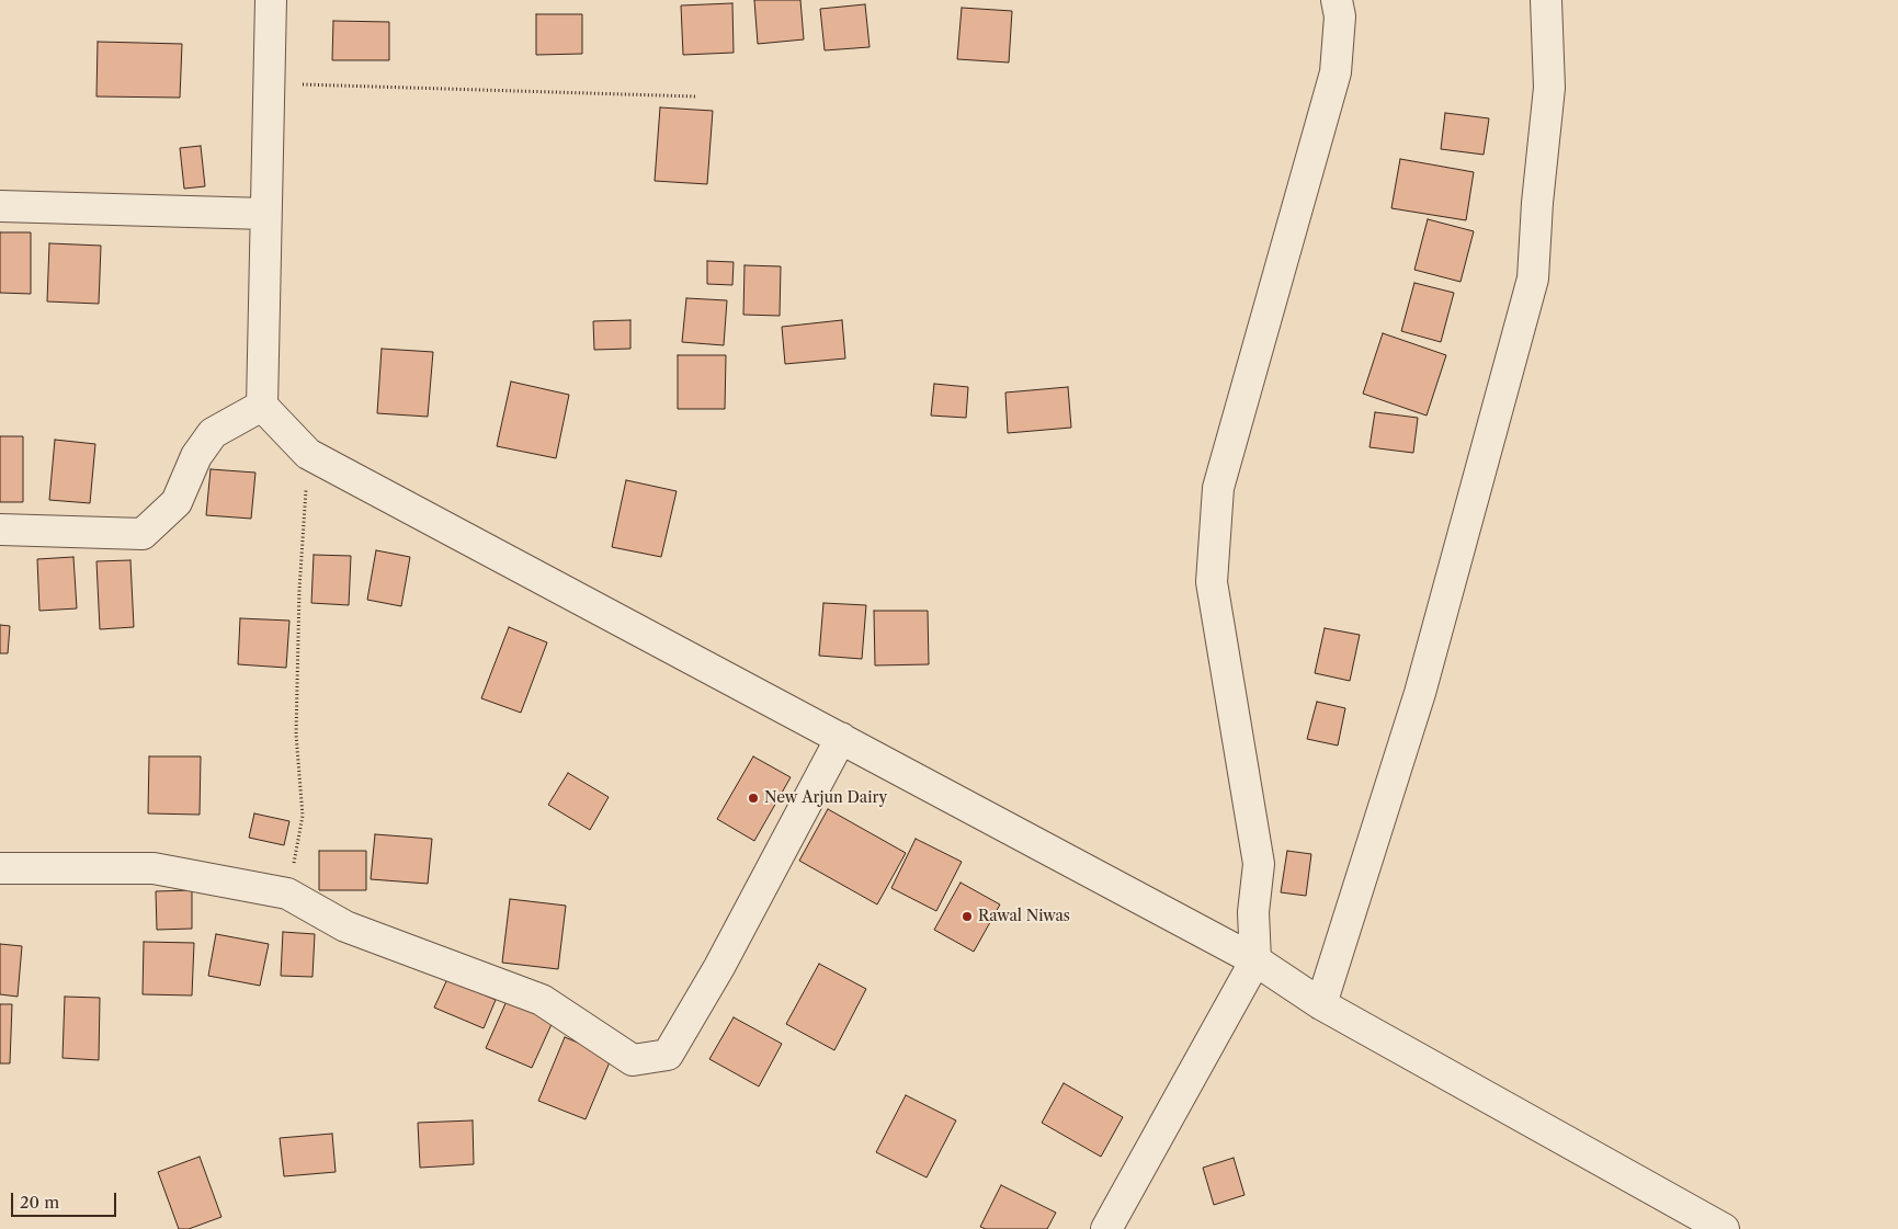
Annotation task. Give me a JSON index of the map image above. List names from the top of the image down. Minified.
{"places":["New Arjun Dairy","Rawal Niwas"],"scale_bar":"20 m"}
